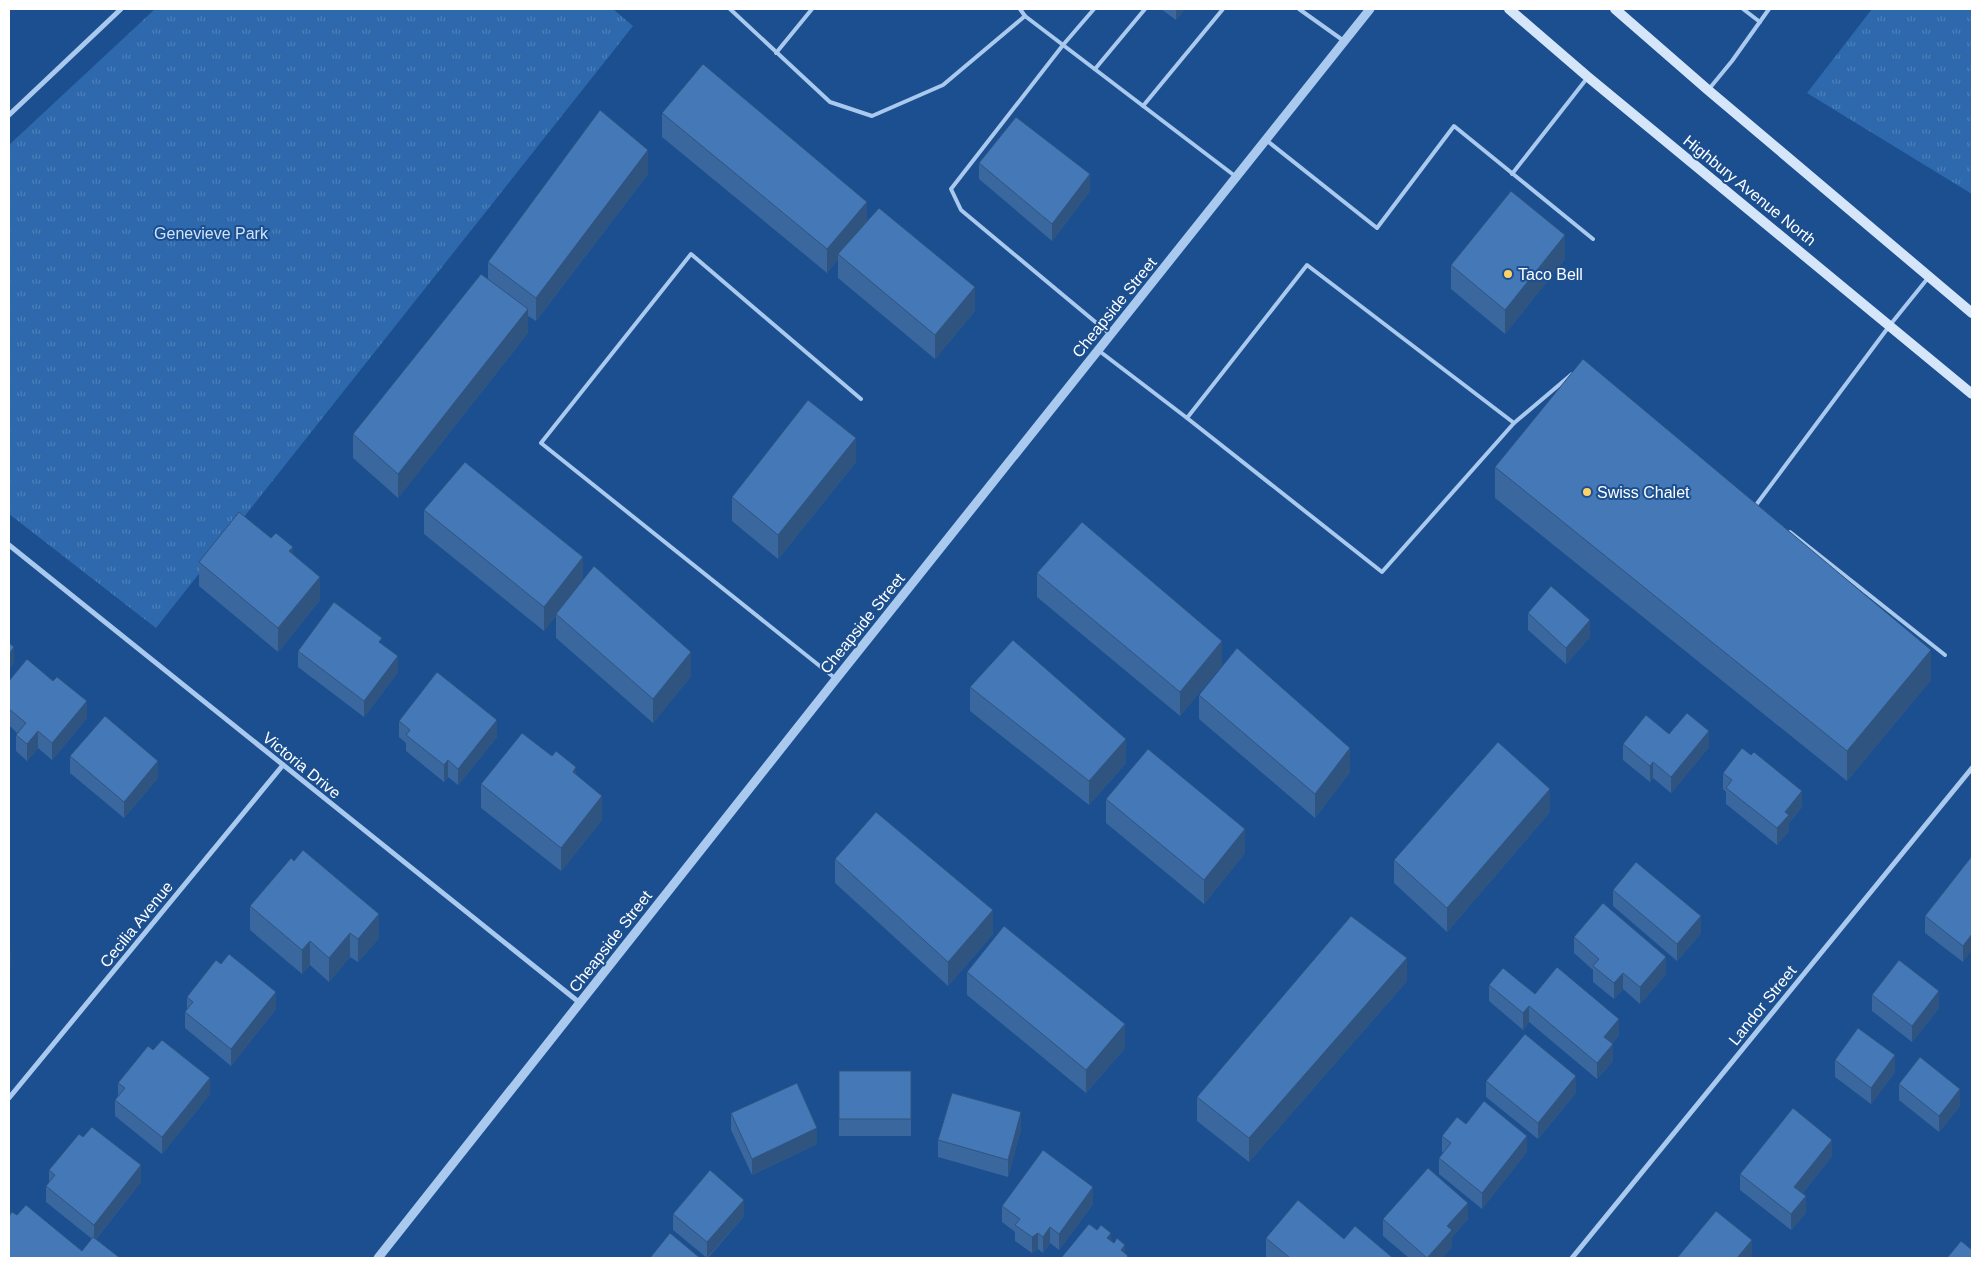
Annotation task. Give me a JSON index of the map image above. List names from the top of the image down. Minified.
{"streets":{"main road":["Highbury Avenue North"],"street":["Cheapside Street","Victoria Drive","Cecilia Avenue","Landor Street"]},"crossings":[["Cheapside Street","Victoria Drive"],["Victoria Drive","Cecilia Avenue"]],"parks":["Genevieve Park"],"places":["Taco Bell","Swiss Chalet"]}
